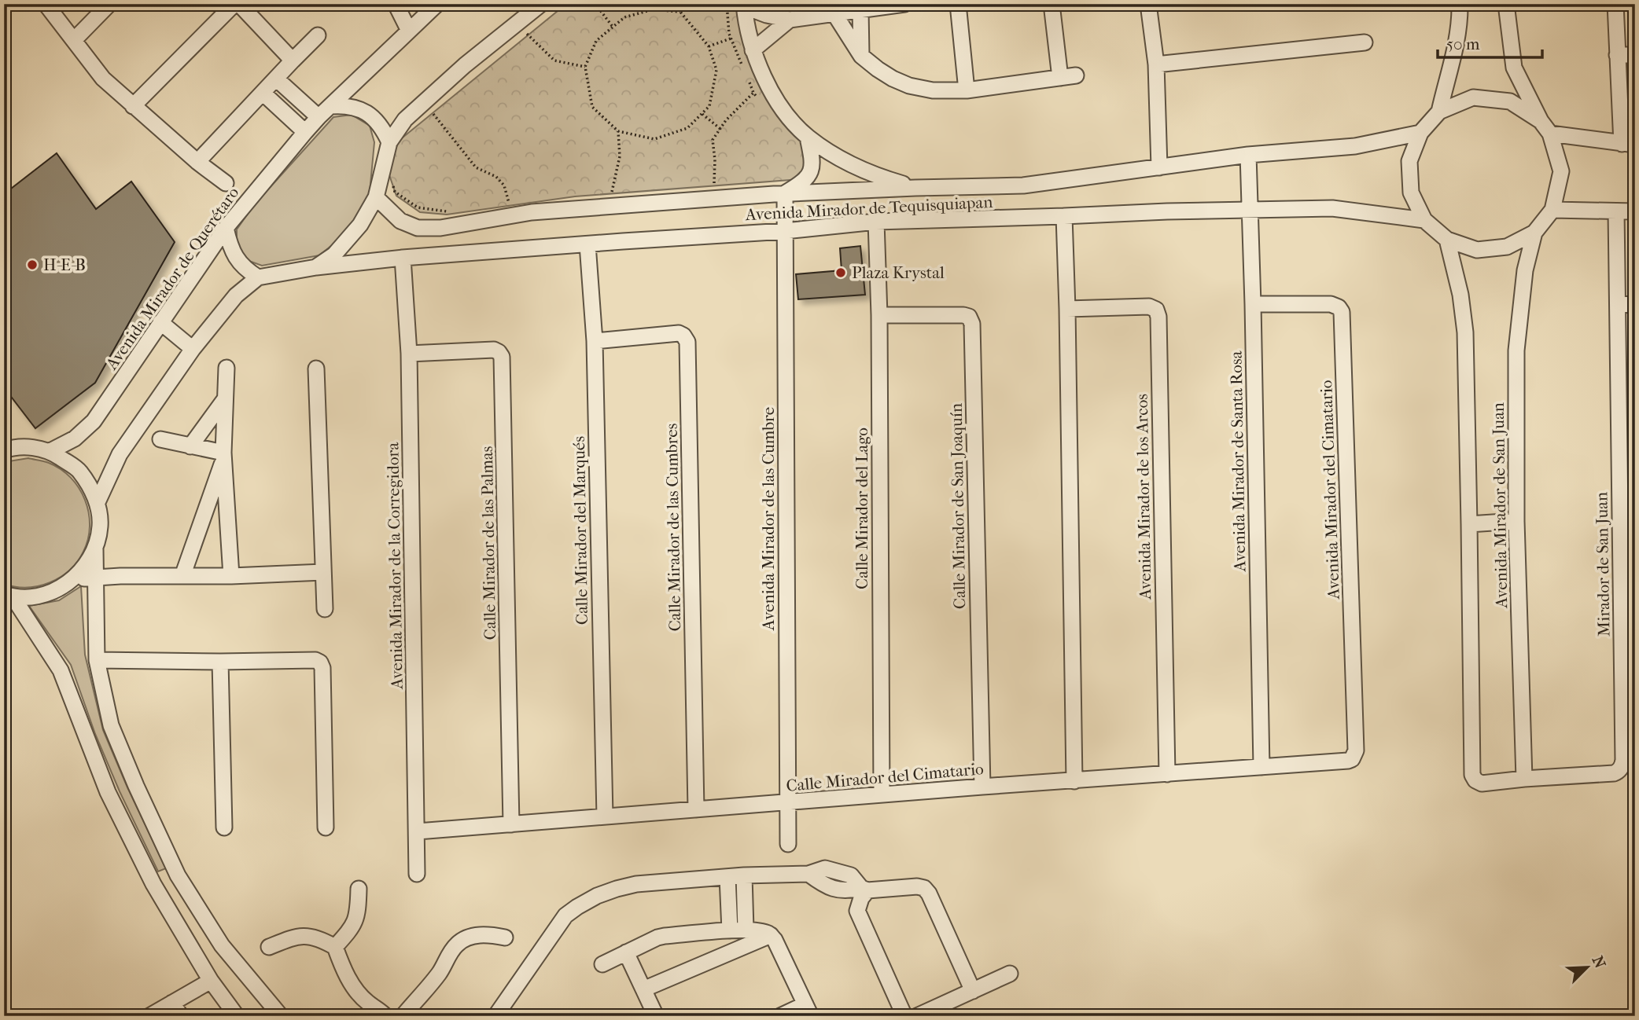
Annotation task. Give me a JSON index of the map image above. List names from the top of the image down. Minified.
{"streets":{"street":["Avenida Mirador de Tequisquiapan","Avenida Mirador de Querétaro","Avenida Mirador de Santa Rosa","Avenida Mirador del Cimatario","Avenida Mirador de los Arcos","Avenida Mirador de San Juan","Calle Mirador de San Joaquín","Calle Mirador del Lago","Avenida Mirador de las Cumbre","Calle Mirador de las Cumbres","Calle Mirador del Marqués","Calle Mirador de las Palmas","Mirador de San Juan","Avenida Mirador de la Corregidora","Calle Mirador del Cimatario"]},"crossings":[["Avenida Mirador de Tequisquiapan","Avenida Mirador de Santa Rosa"],["Avenida Mirador de Tequisquiapan","Avenida Mirador de San Juan"],["Avenida Mirador de Tequisquiapan","Calle Mirador del Lago"],["Avenida Mirador de Tequisquiapan","Avenida Mirador de las Cumbre"],["Avenida Mirador de Tequisquiapan","Calle Mirador del Marqués"],["Avenida Mirador de Tequisquiapan","Avenida Mirador de la Corregidora"],["Avenida Mirador de Santa Rosa","Avenida Mirador del Cimatario"],["Avenida Mirador de Santa Rosa","Calle Mirador del Cimatario"],["Avenida Mirador del Cimatario","Calle Mirador del Cimatario"],["Avenida Mirador de los Arcos","Calle Mirador del Cimatario"],["Avenida Mirador de San Juan","Mirador de San Juan"],["Calle Mirador de San Joaquín","Calle Mirador del Lago"],["Calle Mirador de San Joaquín","Calle Mirador del Cimatario"],["Calle Mirador del Lago","Calle Mirador del Cimatario"],["Avenida Mirador de las Cumbre","Calle Mirador del Cimatario"],["Calle Mirador de las Cumbres","Calle Mirador del Marqués"],["Calle Mirador de las Cumbres","Calle Mirador del Cimatario"],["Calle Mirador del Marqués","Calle Mirador del Cimatario"],["Calle Mirador de las Palmas","Avenida Mirador de la Corregidora"],["Calle Mirador de las Palmas","Calle Mirador del Cimatario"],["Avenida Mirador de la Corregidora","Calle Mirador del Cimatario"]],"places":["H-E-B","Plaza Krystal"],"scale_bar":"50 m","north":"top right"}
